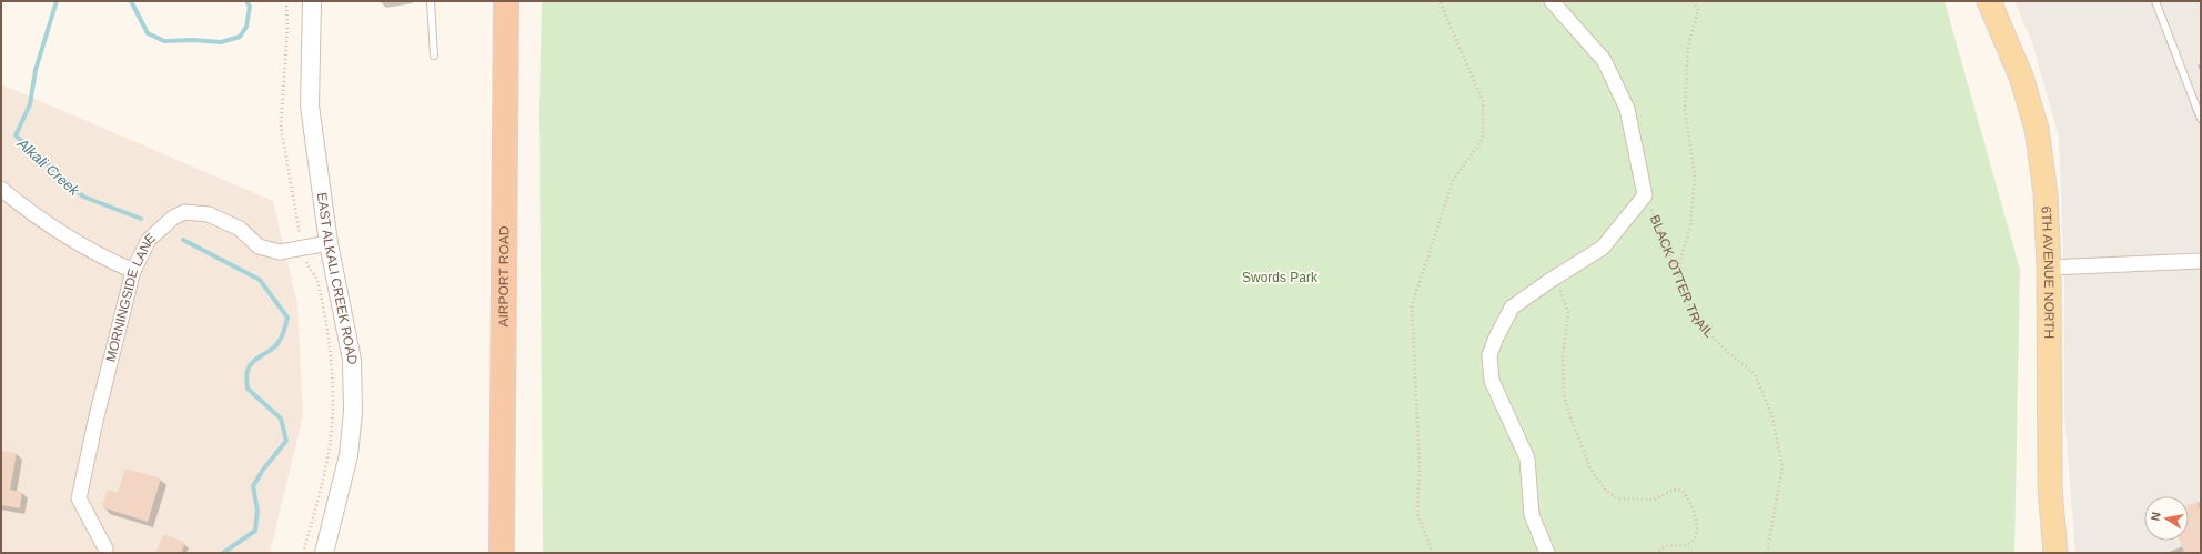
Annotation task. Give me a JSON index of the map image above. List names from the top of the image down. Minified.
{"streets":{"highway":["AIRPORT ROAD"],"main road":["6TH AVENUE NORTH"],"street":["EAST ALKALI CREEK ROAD","MORNINGSIDE LANE"],"path":["BLACK OTTER TRAIL"]},"crossings":[["EAST ALKALI CREEK ROAD","MORNINGSIDE LANE"]],"water":["Alkali Creek"],"parks":["Swords Park"],"north":"left"}
